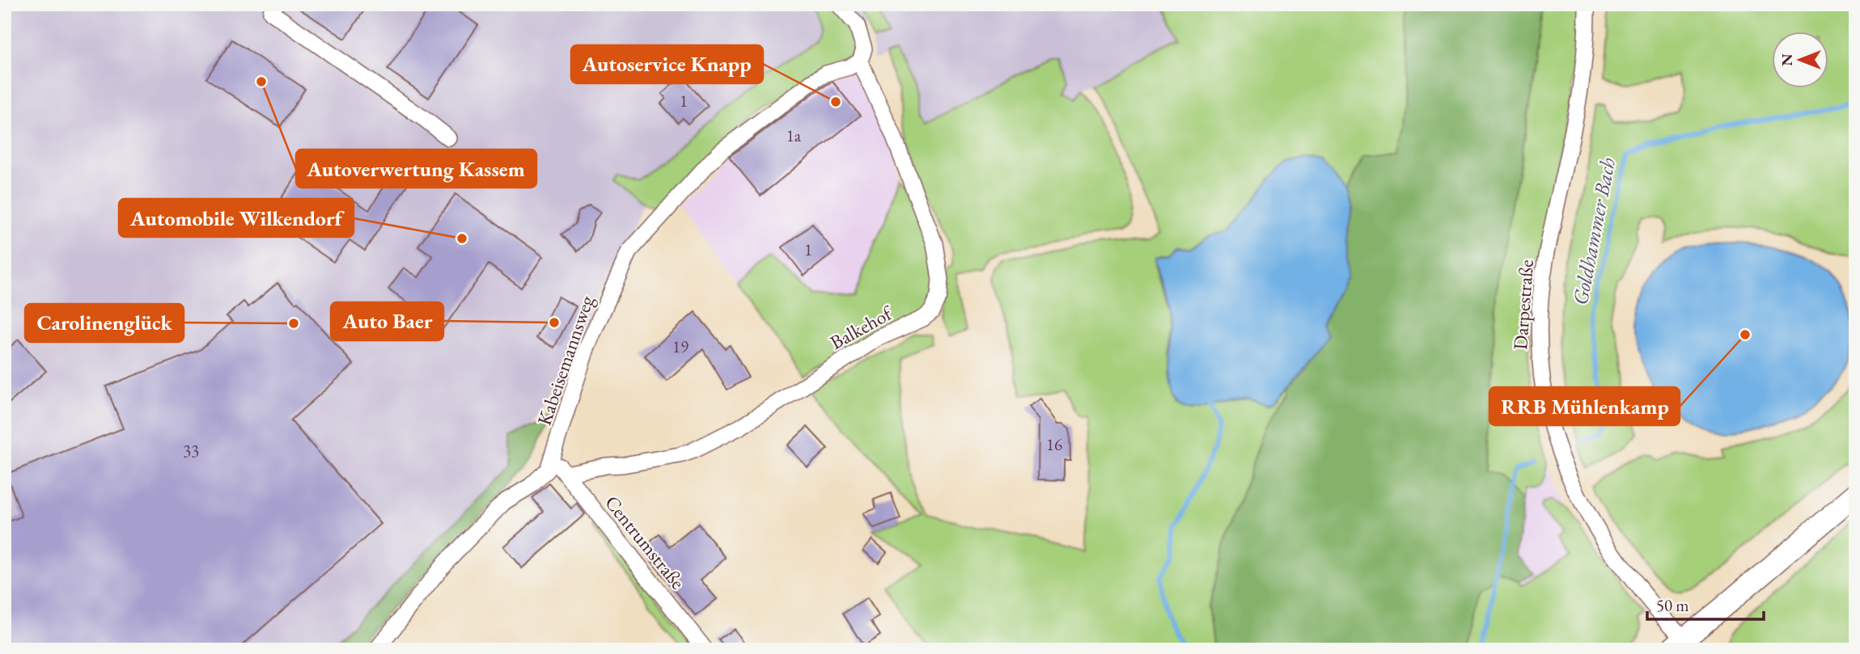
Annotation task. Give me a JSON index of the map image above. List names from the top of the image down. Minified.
{"streets":{"street":["Darpestraße","Balkehof","Kabeisemannsweg","Centrumstraße"]},"crossings":[["Balkehof","Kabeisemannsweg"],["Balkehof","Centrumstraße"],["Kabeisemannsweg","Centrumstraße"]],"water":["Goldhammer Bach"],"places":["Autoverwertung Kassem","Autoservice Knapp","Automobile Wilkendorf","Auto Baer","Carolinenglück","RRB Mühlenkamp"],"house_numbers":["1","1a","1","19","16","33"],"scale_bar":"50 m","north":"left"}
